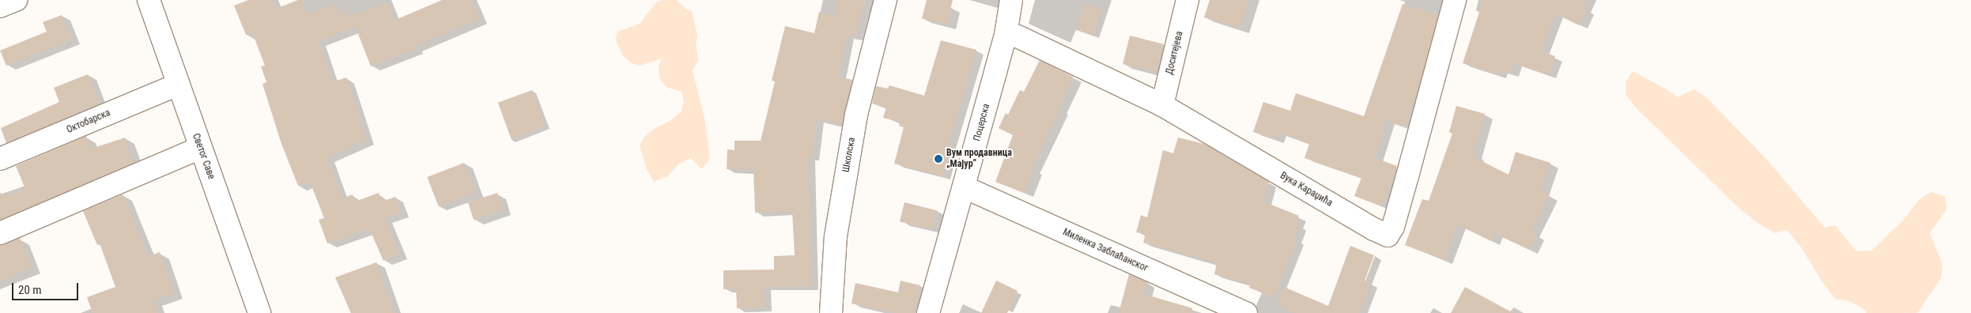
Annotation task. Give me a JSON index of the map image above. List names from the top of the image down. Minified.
{"streets":{"street":["Доситејева","Октобарска","Поцерска","Школска","Светог Саве","Вука Караџића","Миленка Заблаћанског"]},"crossings":[["Доситејева","Вука Караџића"],["Октобарска","Светог Саве"],["Поцерска","Вука Караџића"],["Поцерска","Миленка Заблаћанског"]],"places":["Вум продавница „Мајур”"],"scale_bar":"20 m"}
